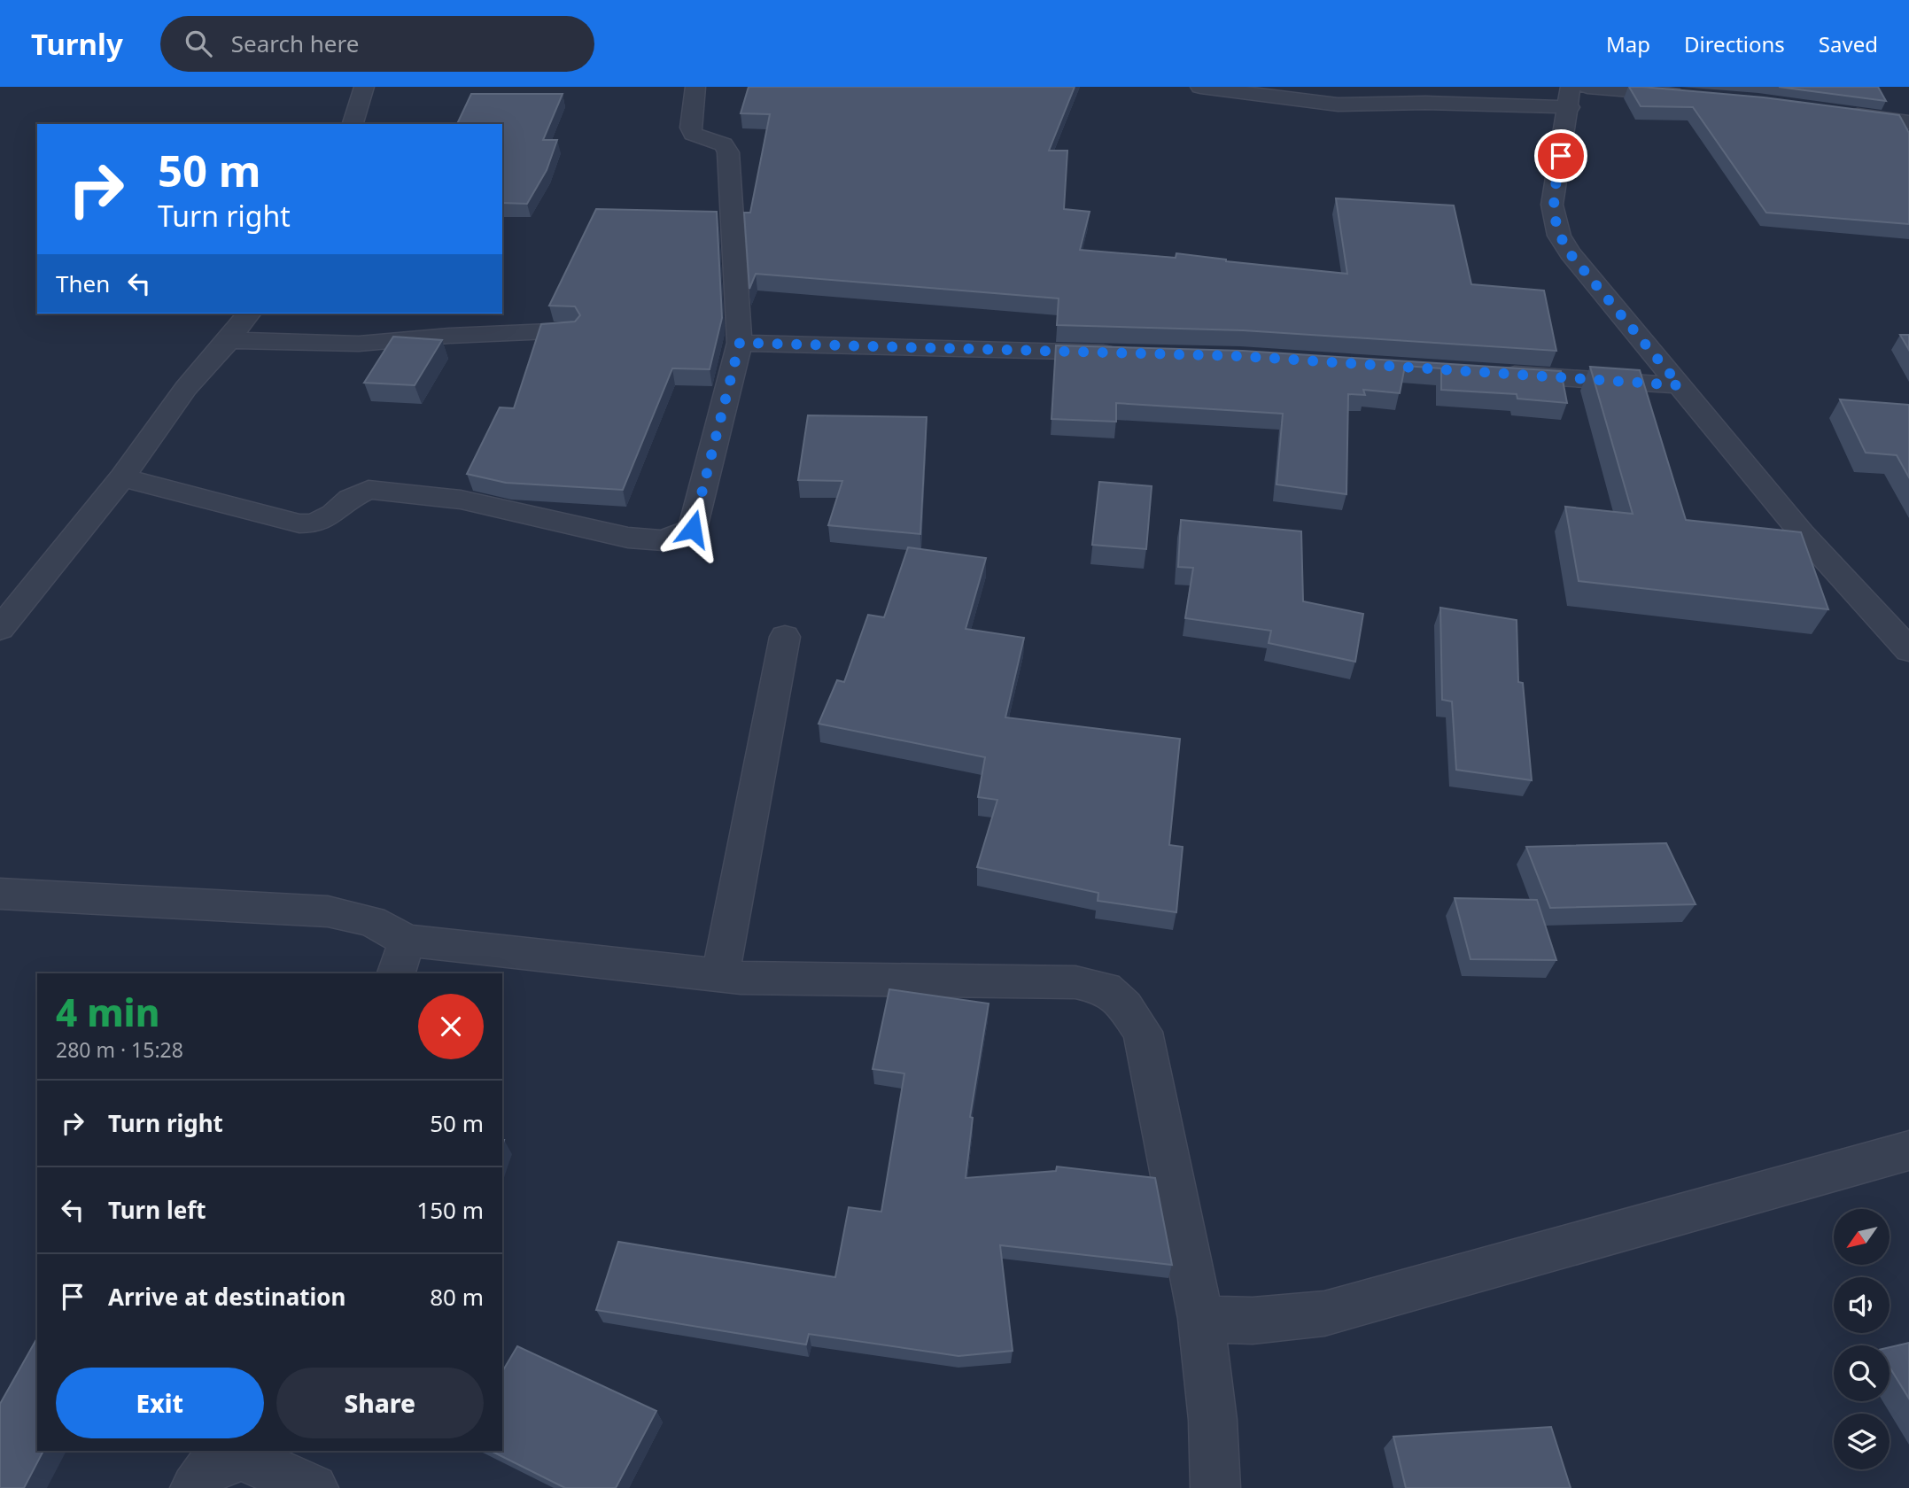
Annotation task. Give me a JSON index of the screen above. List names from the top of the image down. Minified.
{"north":"bottom left","page":{"header":"Turnly","search":"Search here","nav":["Map","Directions","Saved"],"turn":["50 m","Turn right"],"then":"Then","heading":["4 min","280 m · 15:28"],"list":[{"name":"Turn right","value":"50 m"},{"name":"Turn left","value":"150 m"},{"name":"Arrive at destination","value":"80 m"}],"buttons":["Exit","Share"]}}
